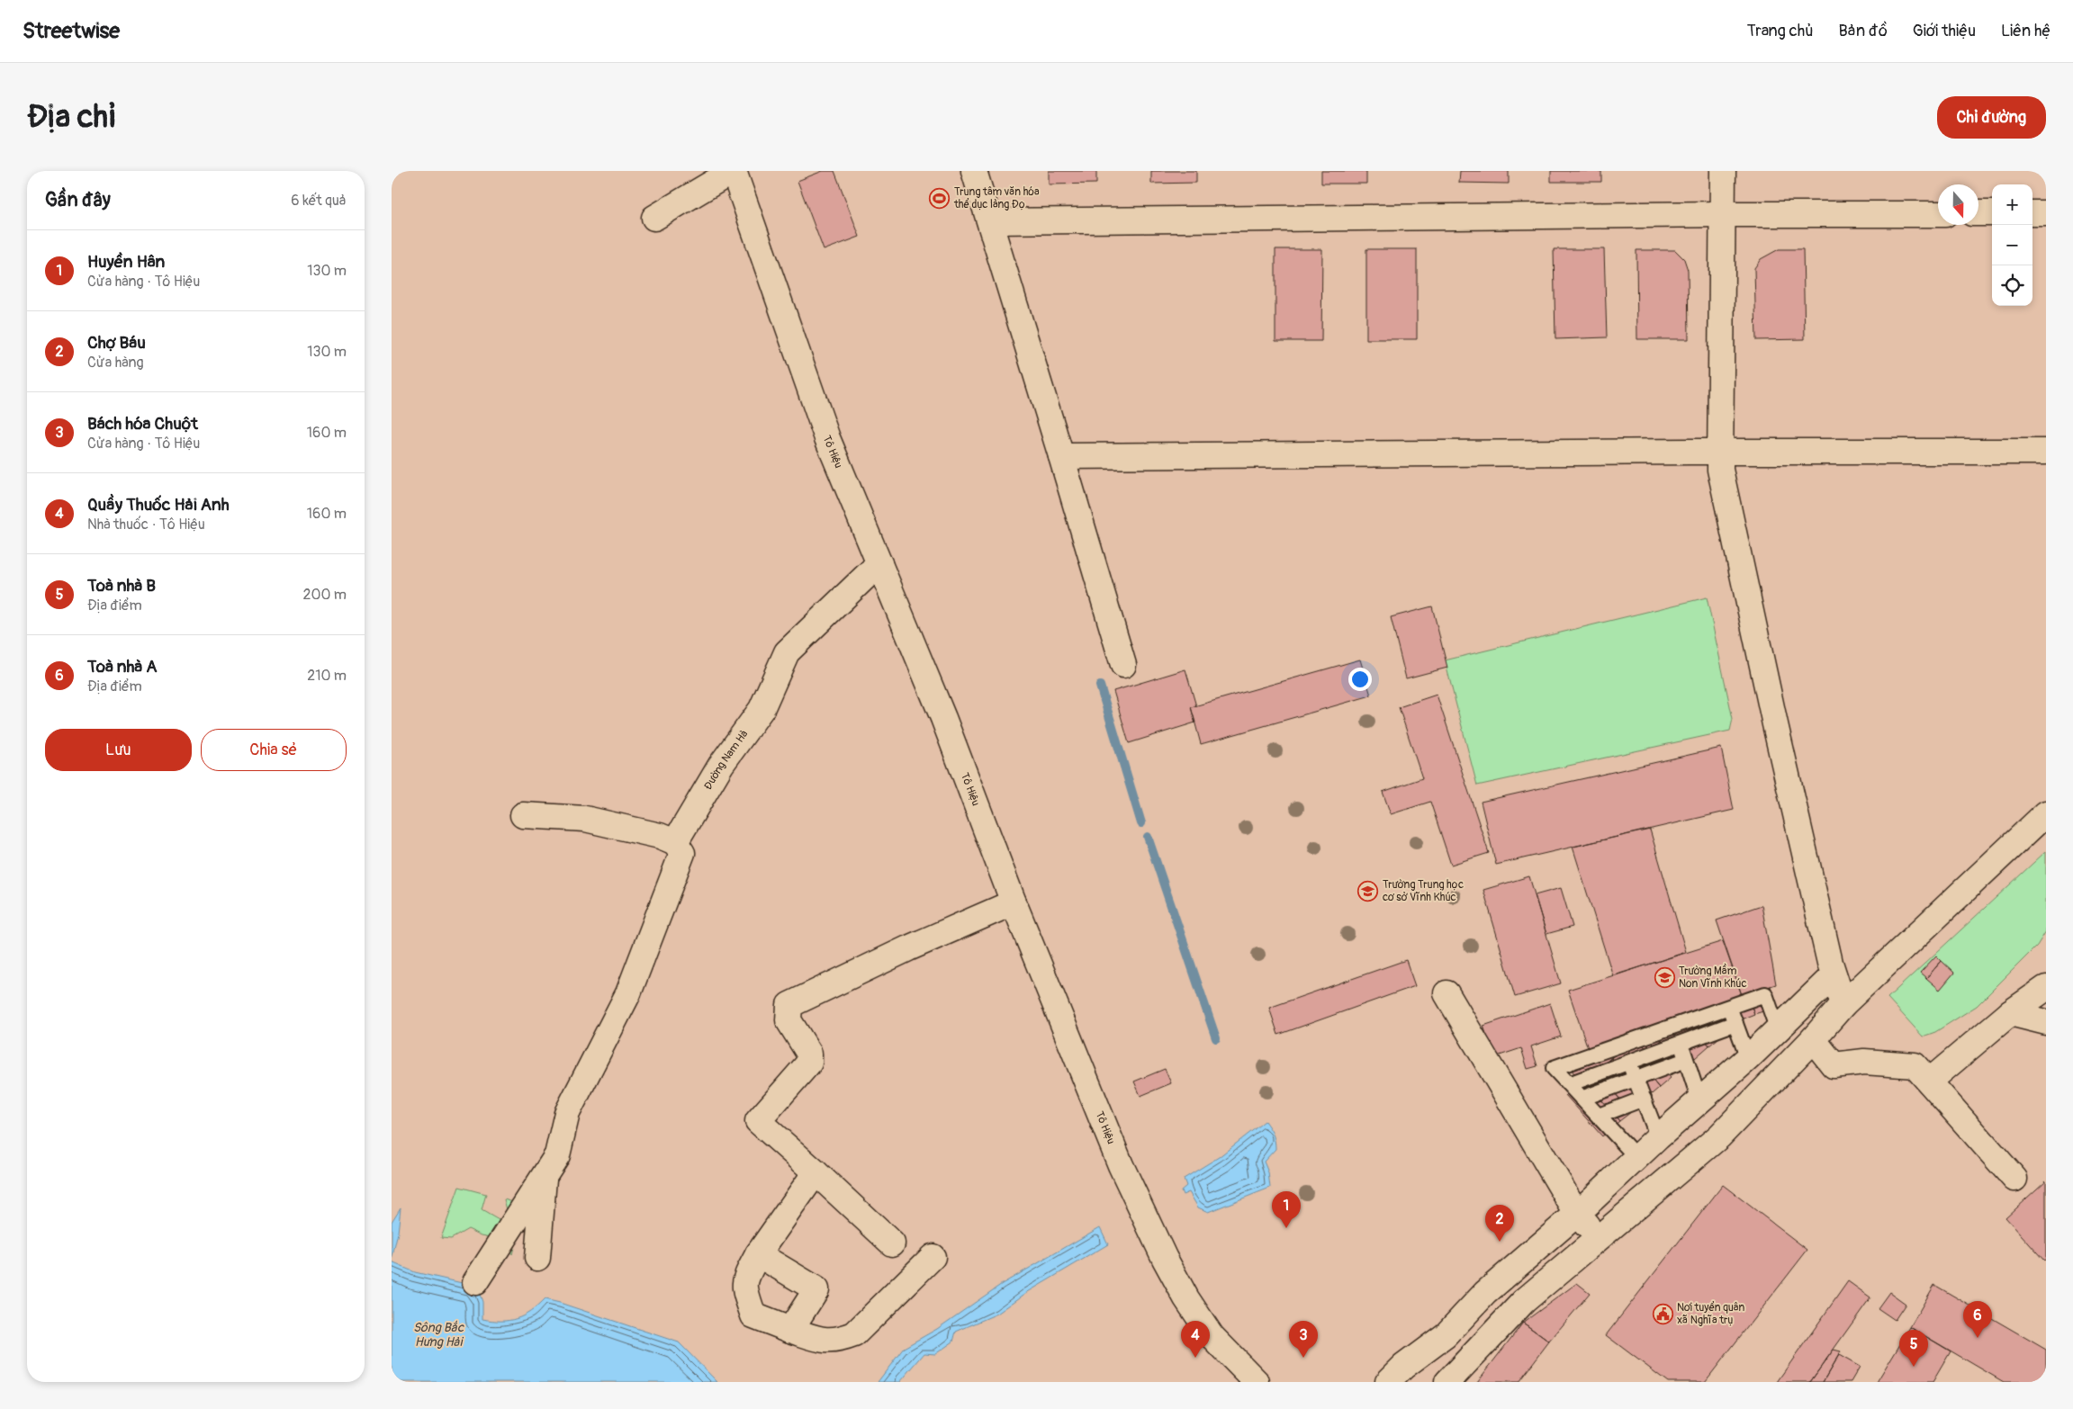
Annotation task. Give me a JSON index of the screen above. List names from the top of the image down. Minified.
{"streets":{"street":["Tô Hiệu","Đường Nam Hà"]},"crossings":[["Tô Hiệu","Đường Nam Hà"]],"water":["Sông Bắc Hưng Hải"],"places":{"sports":["Trung tâm văn hóa thể dục làng Đọ"],"school or university":["Trường Trung học cơ sở Vĩnh Khúc","Trường Mầm Non Vĩnh Khúc"],"public building":["Nơi tuyển quân xã Nghĩa trụ"]},"north":"bottom","page":{"header":"Streetwise","nav":["Trang chủ","Bản đồ","Giới thiệu","Liên hệ"],"buttons":["Chỉ đường",["Lưu","Chia sẻ"]],"title":"Địa chỉ","heading":["Gần đây","6 kết quả"],"map_buttons":["+","−"],"list":[{"mark":"1","name":"Huyền Hân","note":"Cửa hàng · Tô Hiệu","value":"130 m"},{"mark":"2","name":"Chợ Báu","note":"Cửa hàng","value":"130 m"},{"mark":"3","name":"Bách hóa Chuột","note":"Cửa hàng · Tô Hiệu","value":"160 m"},{"mark":"4","name":"Quầy Thuốc Hải Anh","note":"Nhà thuốc · Tô Hiệu","value":"160 m"},{"mark":"5","name":"Toà nhà B","note":"Địa điểm","value":"200 m"},{"mark":"6","name":"Toà nhà A","note":"Địa điểm","value":"210 m"}],"pins":["1","2","6","3","4","5"]}}
